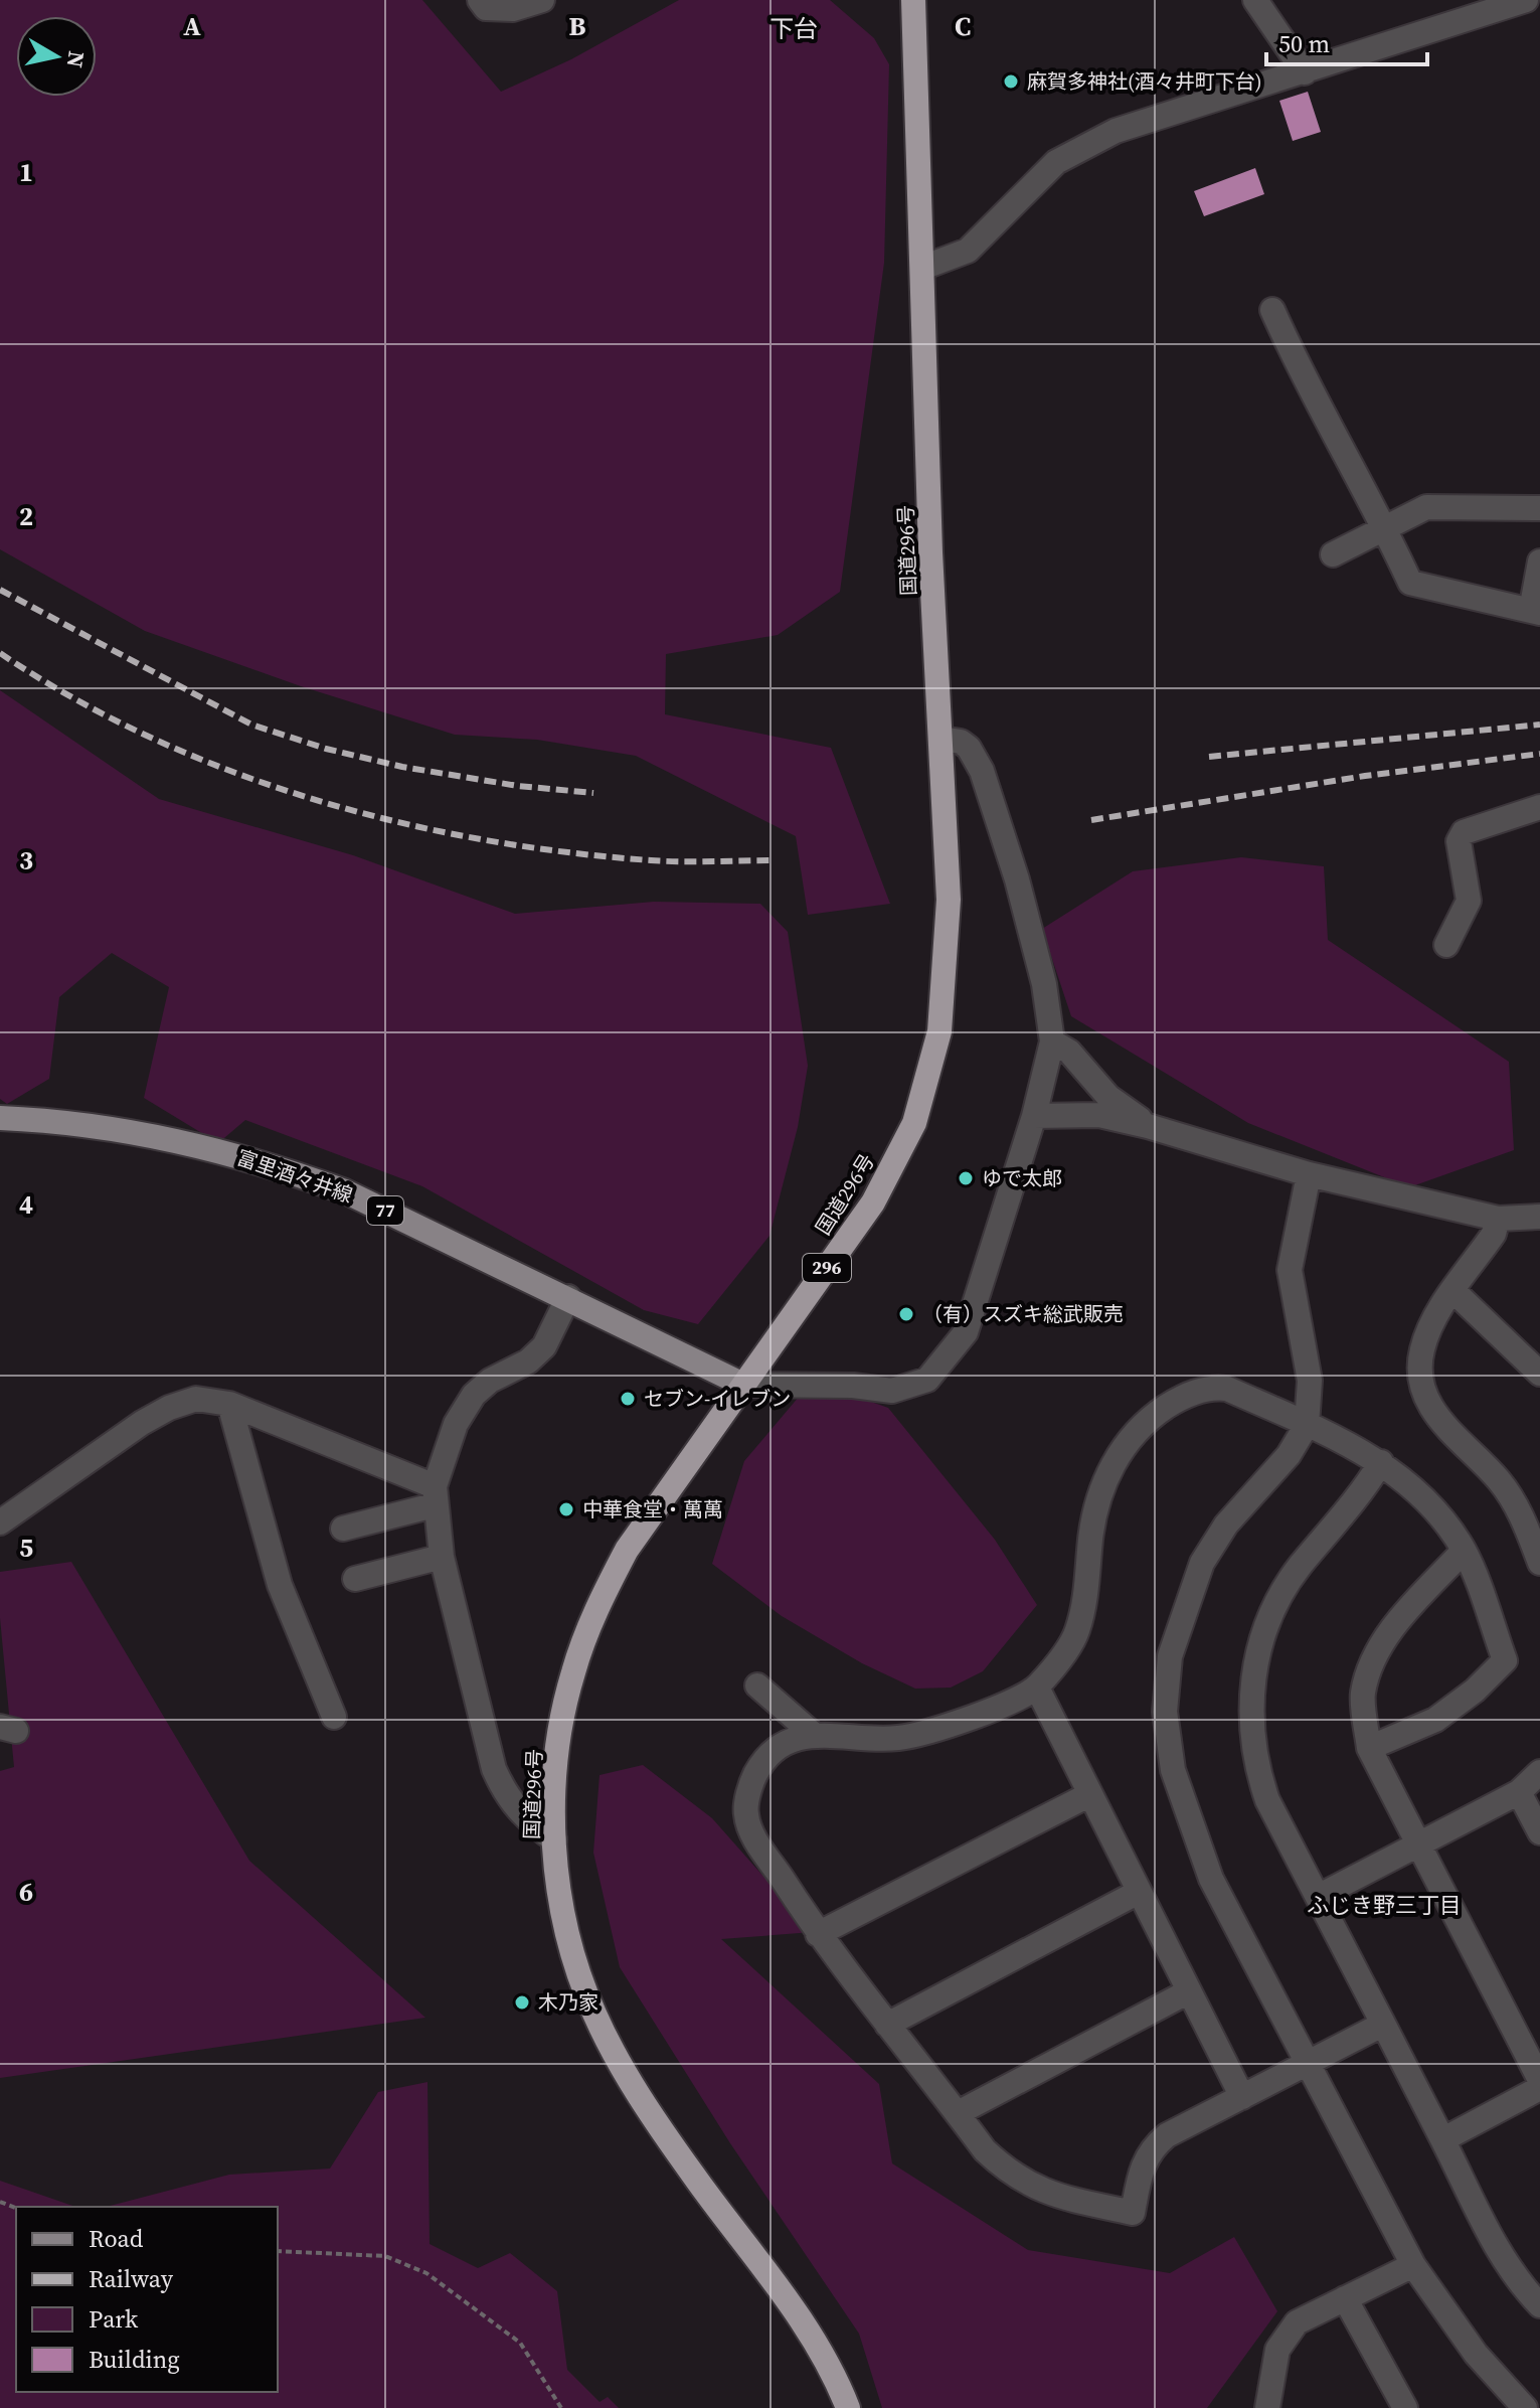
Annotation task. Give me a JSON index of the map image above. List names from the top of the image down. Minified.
{"streets":{"highway":["国道296号","296"],"main road":["富里酒々井線","77"]},"crossings":[["国道296号","富里酒々井線"]],"districts":["下台","ふじき野三丁目"],"places":["麻賀多神社(酒々井町下台)","ゆで太郎","（有）スズキ総武販売","セブン-イレブン","中華食堂・萬萬","木乃家"],"legend":["Road","Railway","Park","Building"],"scale_bar":"50 m","north":"right","grid":{"columns":["A","B","C"],"rows":["1","2","3","4","5","6"]}}
